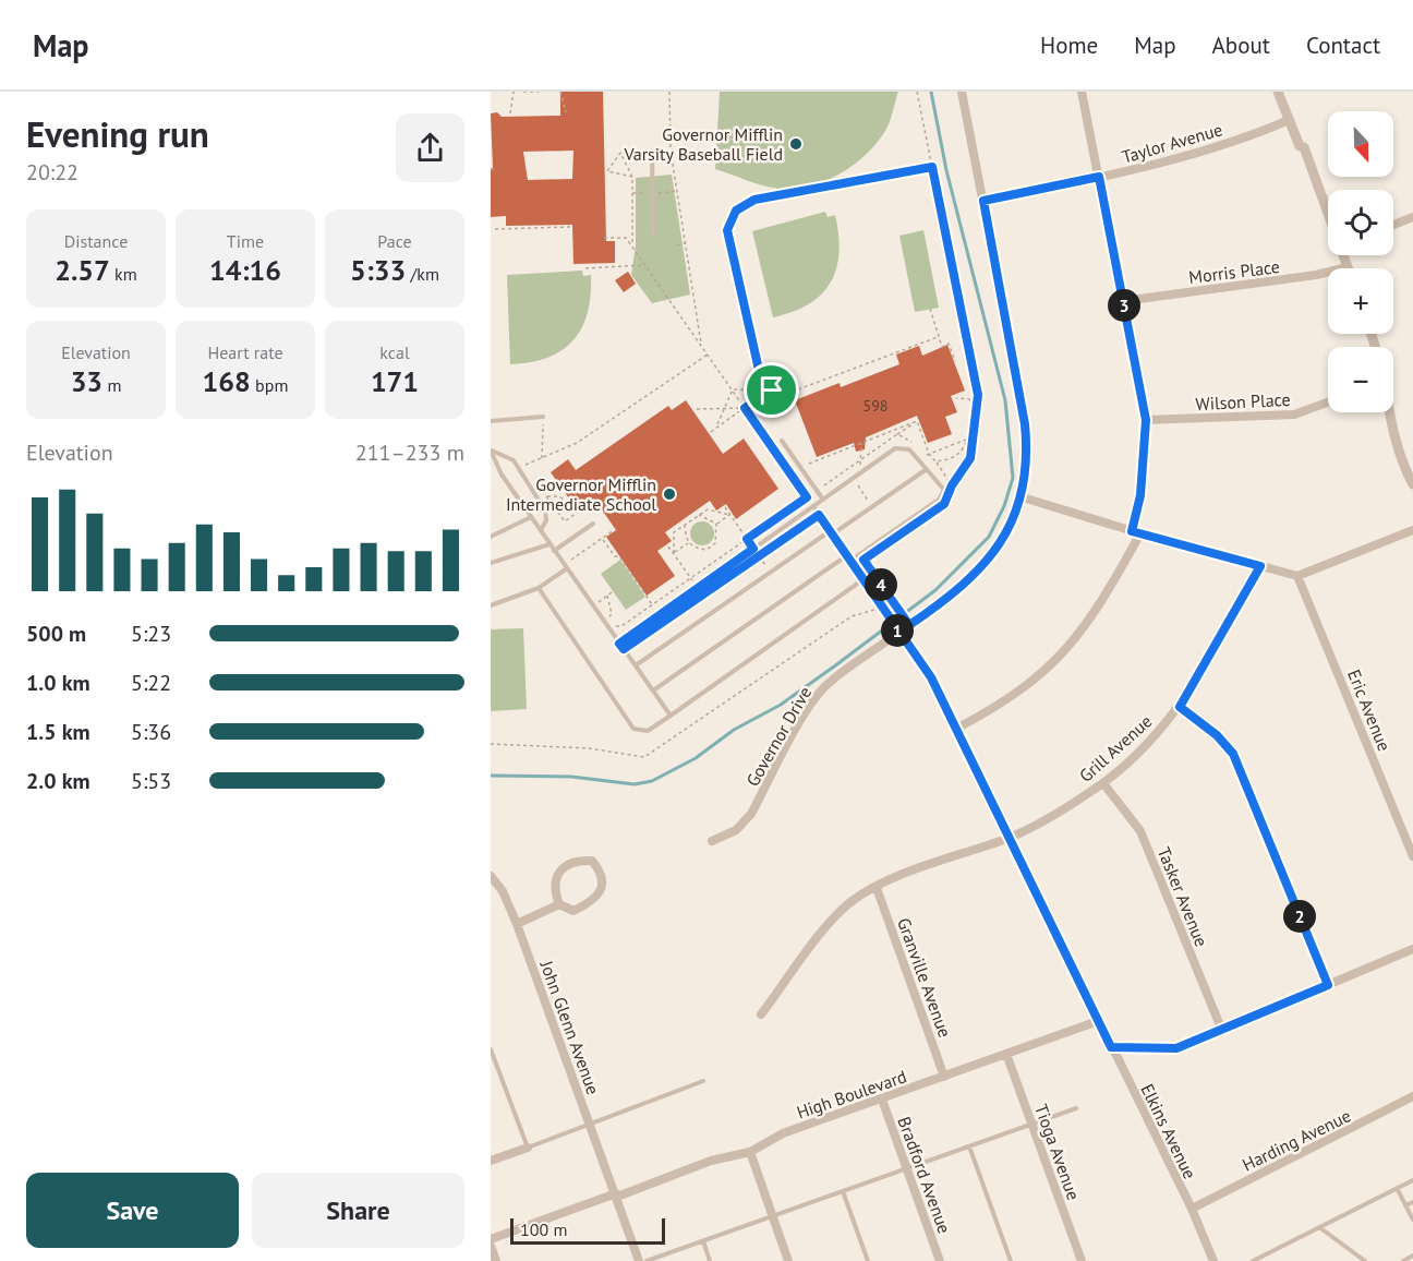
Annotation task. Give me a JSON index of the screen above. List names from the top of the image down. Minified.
{"streets":{"street":["Taylor Avenue","Morris Place","Wilson Place","Eric Avenue","Governor Drive","Grill Avenue","Tasker Avenue","Granville Avenue","John Glenn Avenue","High Boulevard","Elkins Avenue","Harding Avenue","Tioga Avenue","Bradford Avenue"]},"crossings":[["Taylor Avenue","Governor Drive"],["Governor Drive","Elkins Avenue"],["Grill Avenue","Tasker Avenue"],["Grill Avenue","Granville Avenue"],["Grill Avenue","Elkins Avenue"],["Granville Avenue","High Boulevard"],["John Glenn Avenue","High Boulevard"],["High Boulevard","Elkins Avenue"],["High Boulevard","Tioga Avenue"],["High Boulevard","Bradford Avenue"],["Elkins Avenue","Harding Avenue"]],"places":["Governor Mifflin Varsity Baseball Field","Governor Mifflin Intermediate School"],"house_numbers":["598"],"scale_bar":"100 m","north":"bottom","page":{"header":"Map","nav":["Home","Map","About","Contact"],"heading":["Evening run","20:22"],"map_buttons":["+","−"],"stats":[["Distance","2.57 km"],["Time","14:16"],["Pace","5:33 /km"],["Elevation","33 m"],["Heart rate","168 bpm"],["kcal","171"]],"pins":["3","4","1","2"],"chart":["Elevation","211–233 m"],"list":[{"name":"500 m","note":"5:23"},{"name":"1.0 km","note":"5:22"},{"name":"1.5 km","note":"5:36"},{"name":"2.0 km","note":"5:53"}],"buttons":["Save","Share"],"scale":"100 m"}}
